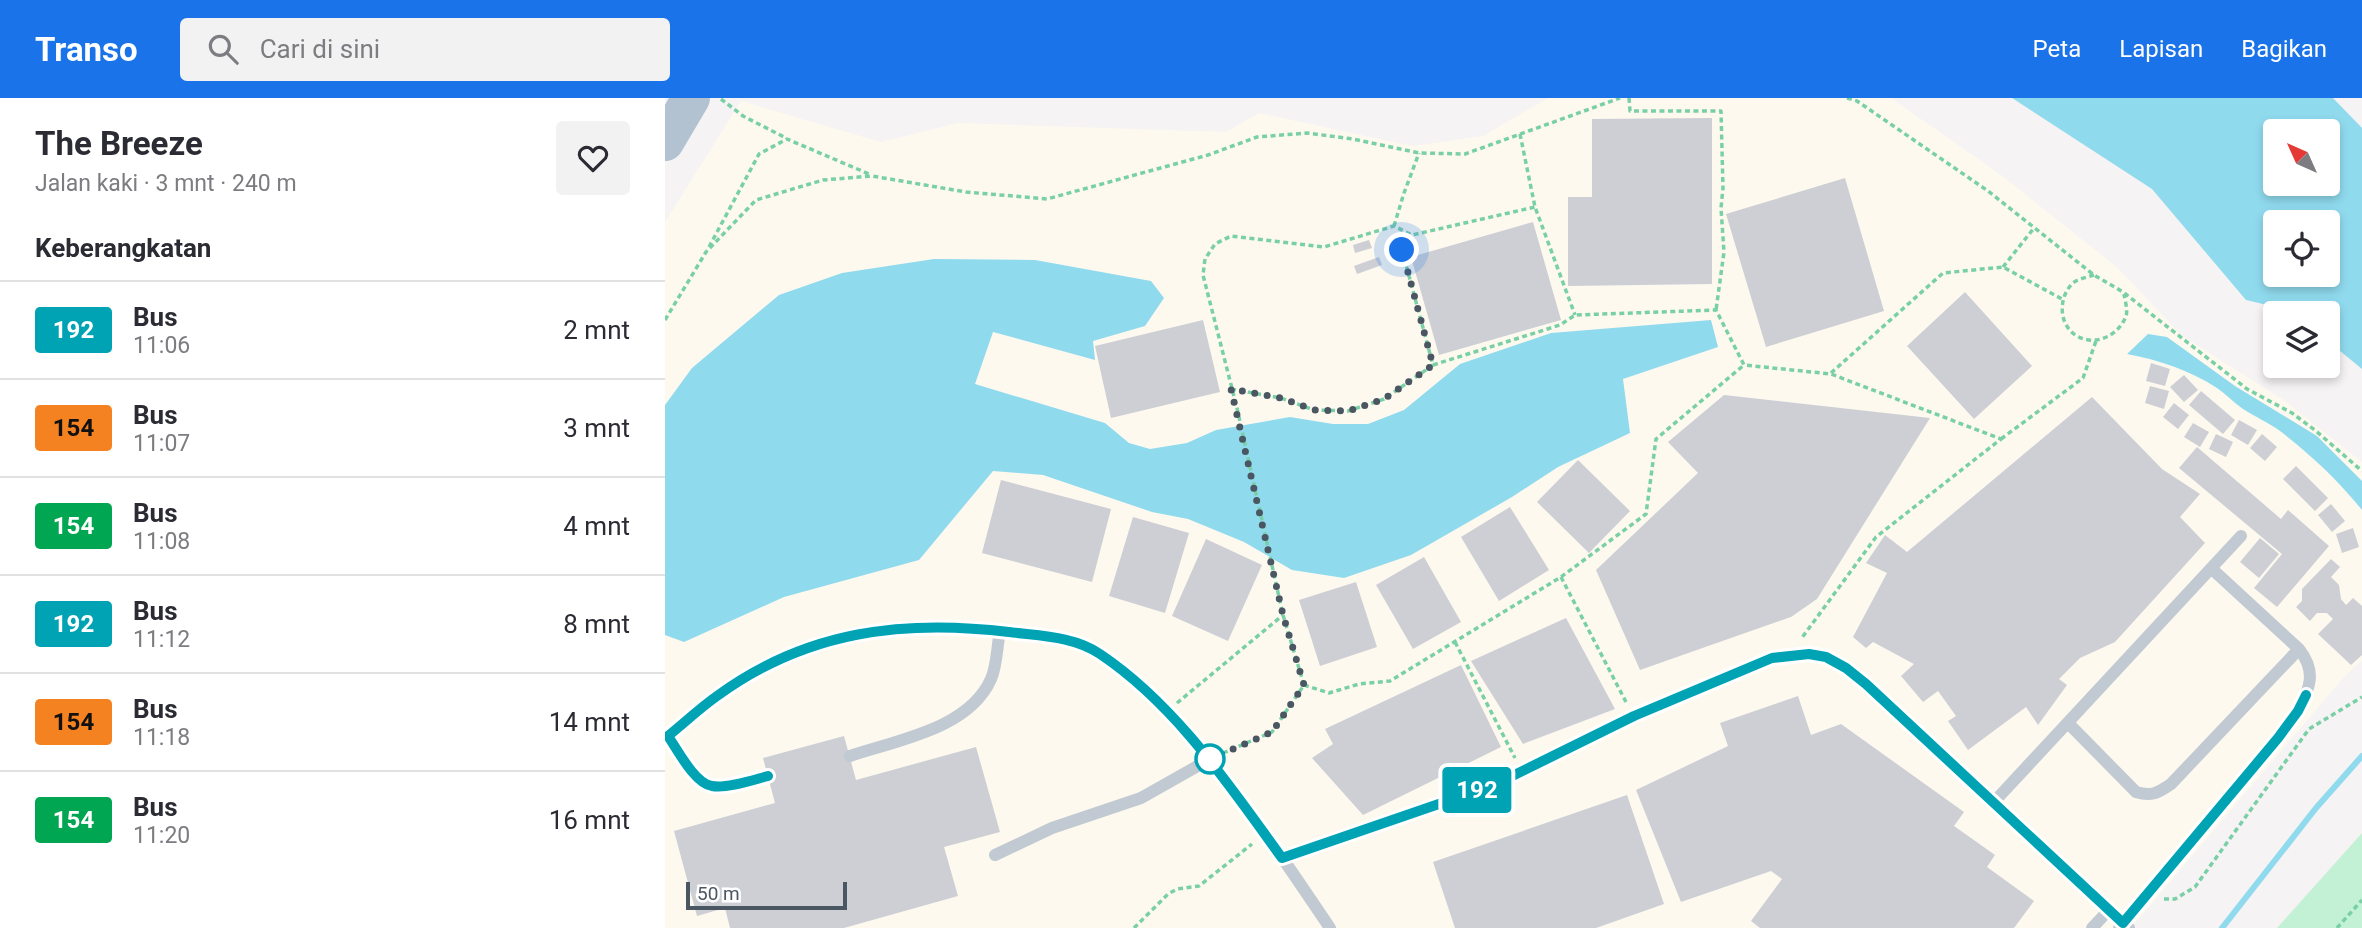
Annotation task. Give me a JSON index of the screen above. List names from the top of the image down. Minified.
{"lines":["bus line 192"],"scale_bar":"50 m","north":"top left","page":{"header":"Transo","search":"Cari di sini","nav":["Peta","Lapisan","Bagikan"],"heading":[["The Breeze","Jalan kaki · 3 mnt · 240 m"],"Keberangkatan"],"on_map":"192","list":[{"mark":"192","name":"Bus","note":"11:06","value":"2 mnt"},{"mark":"154","name":"Bus","note":"11:07","value":"3 mnt"},{"mark":"154","name":"Bus","note":"11:08","value":"4 mnt"},{"mark":"192","name":"Bus","note":"11:12","value":"8 mnt"},{"mark":"154","name":"Bus","note":"11:18","value":"14 mnt"},{"mark":"154","name":"Bus","note":"11:20","value":"16 mnt"}],"scale":"50 m"}}
